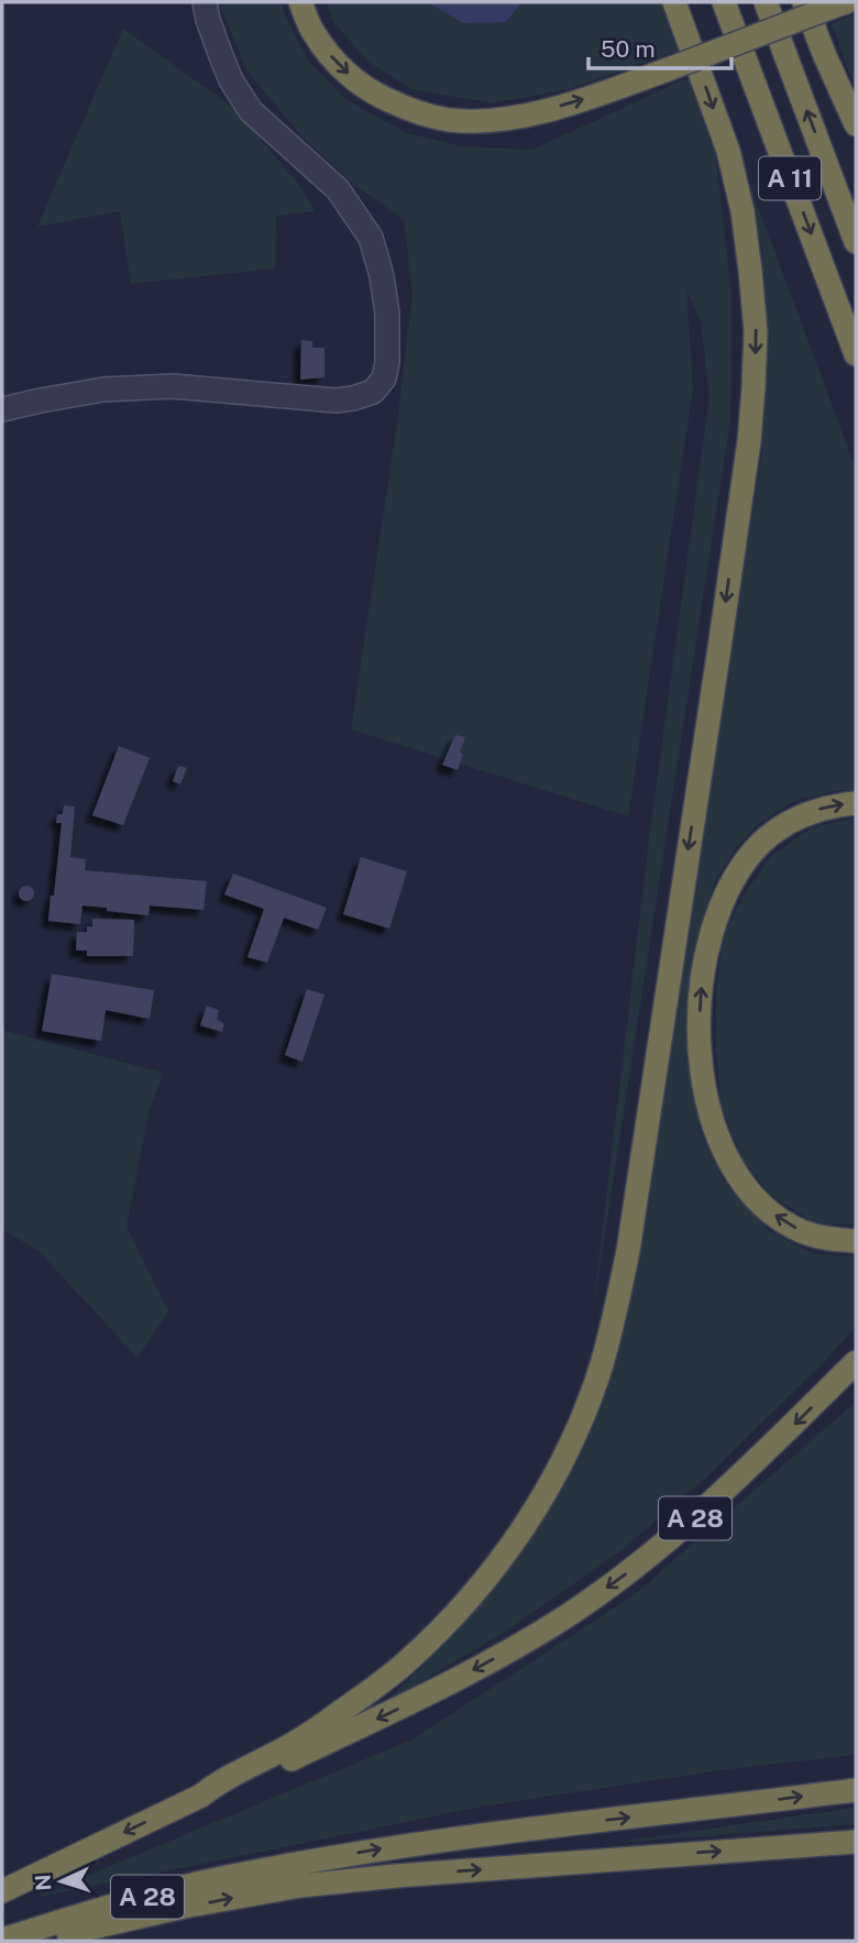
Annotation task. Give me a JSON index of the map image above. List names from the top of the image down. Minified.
{"streets":{"highway":["A 11","A 28"]},"scale_bar":"50 m","north":"left"}
